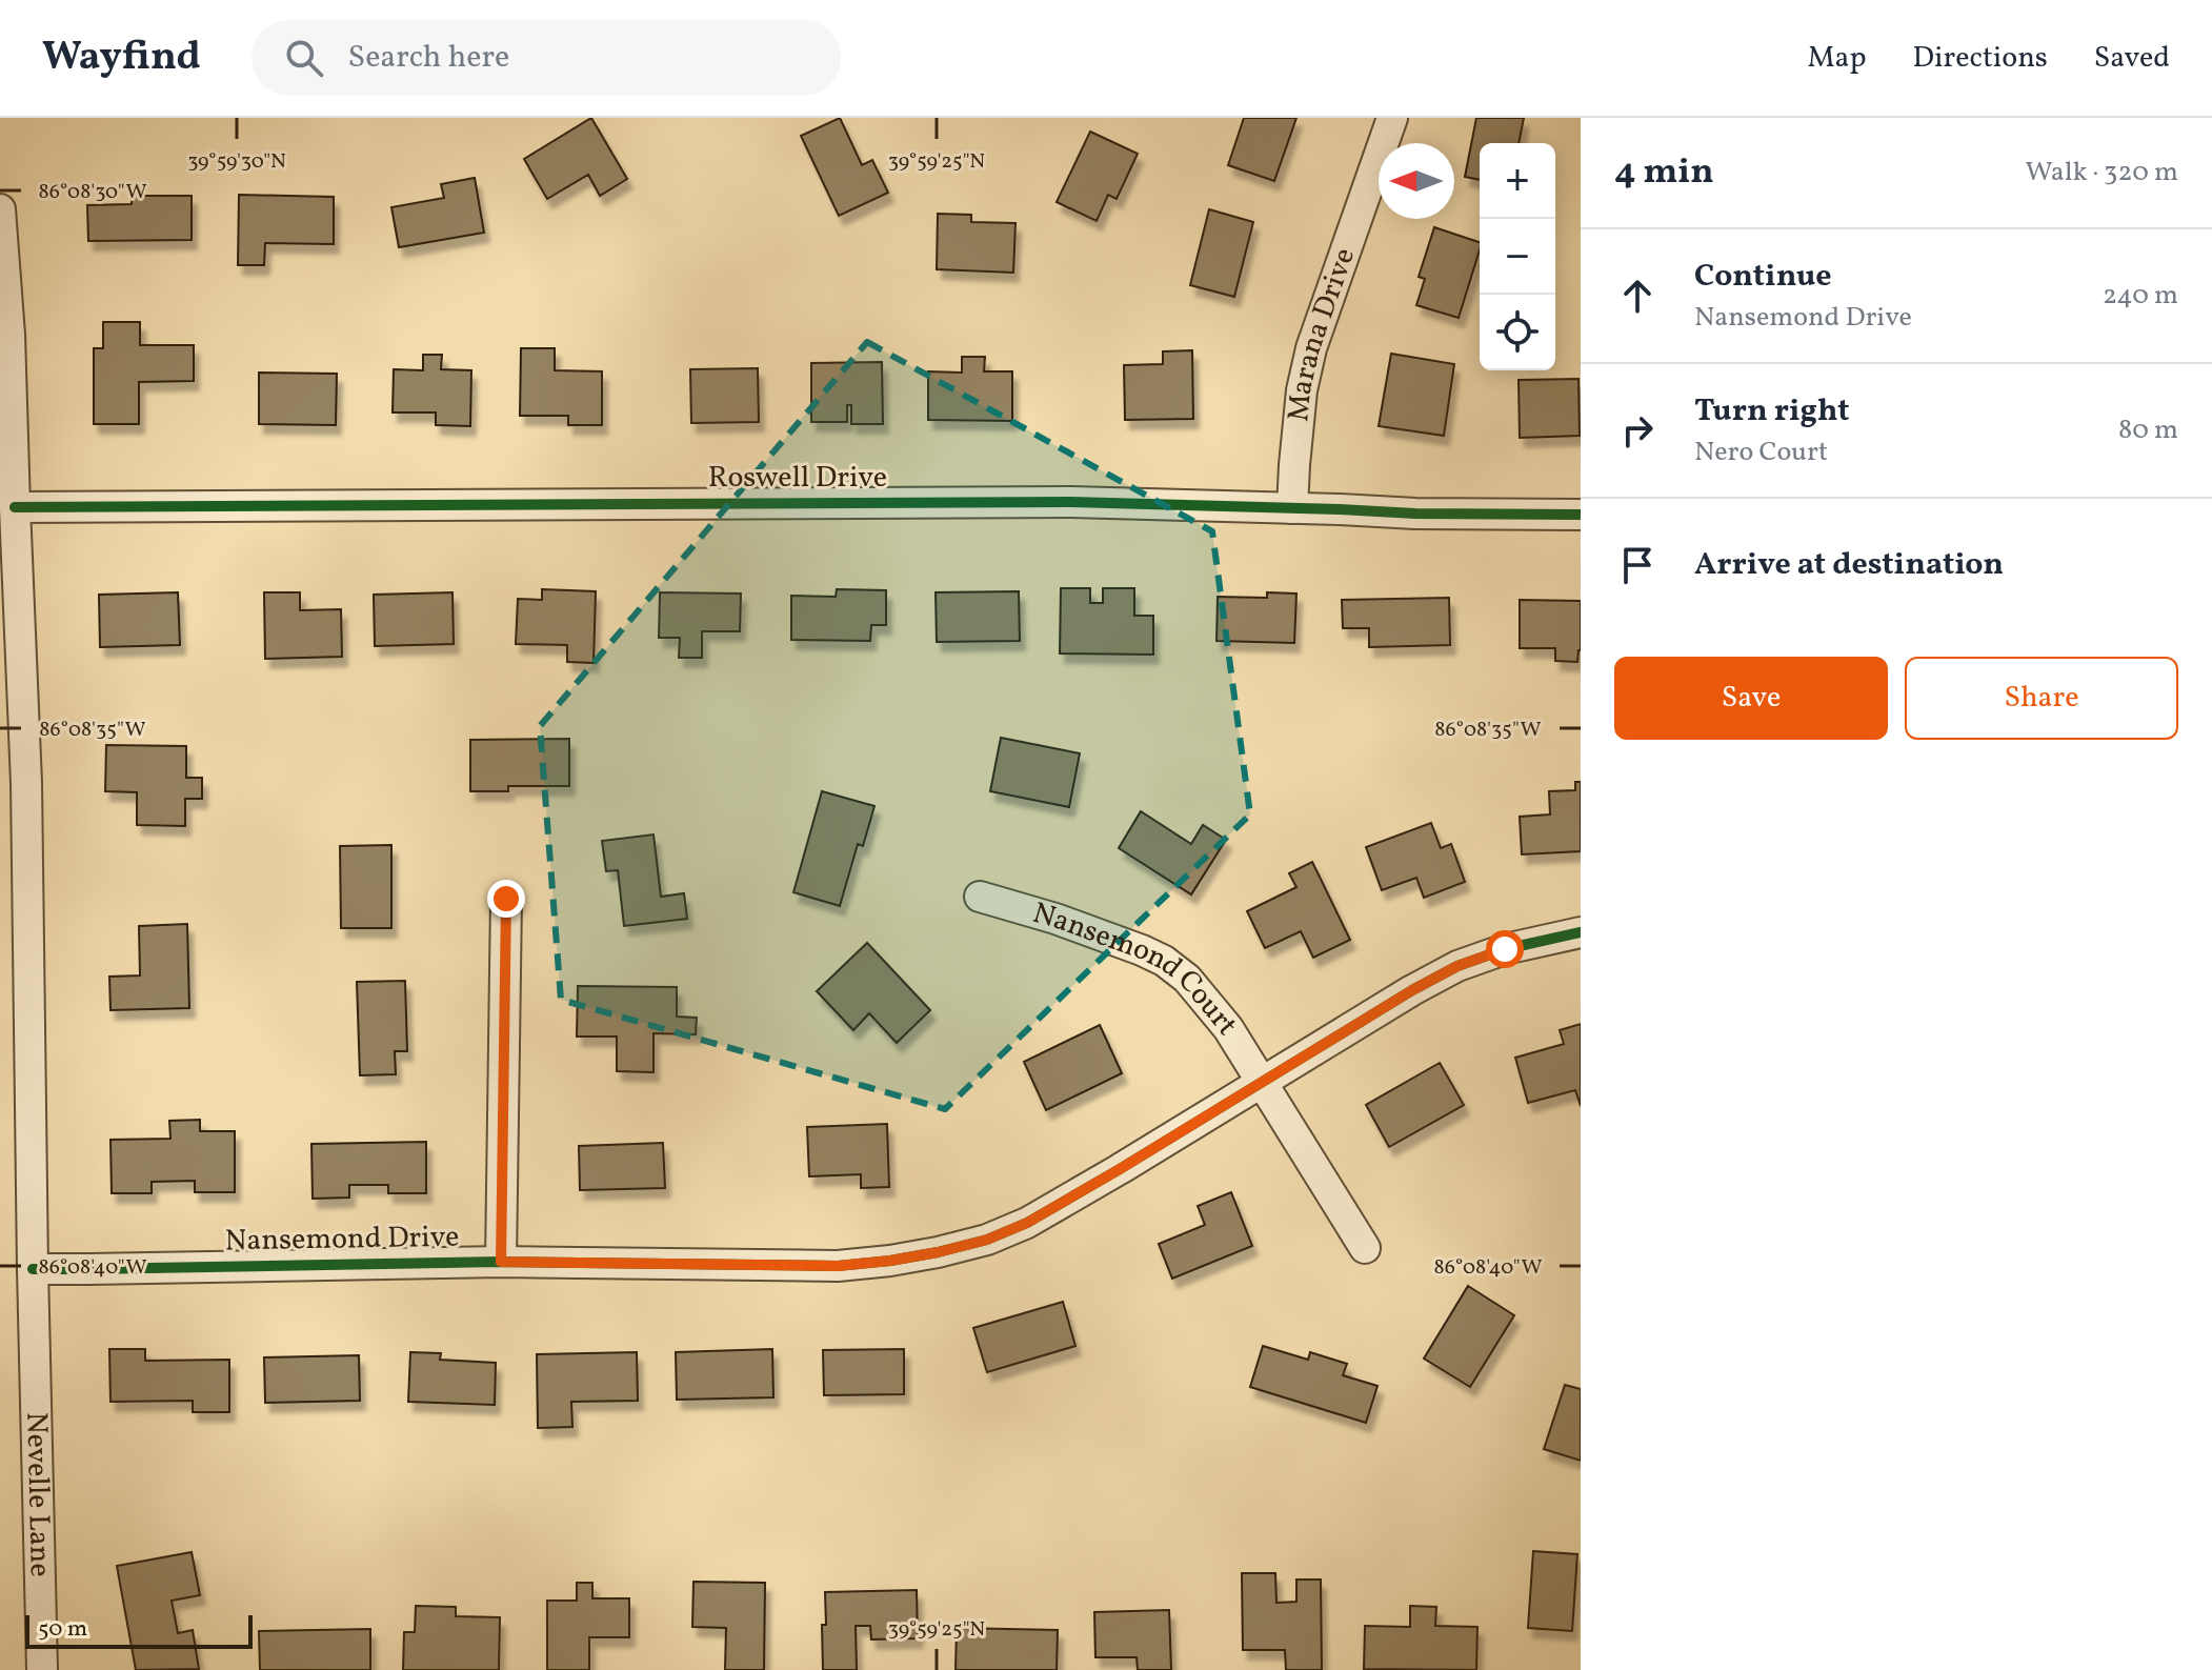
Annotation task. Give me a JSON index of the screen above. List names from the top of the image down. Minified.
{"streets":{"street":["Marana Drive","Roswell Drive","Nansemond Court","Nansemond Drive","Nevelle Lane"]},"crossings":[["Marana Drive","Roswell Drive"],["Roswell Drive","Nevelle Lane"],["Nansemond Court","Nansemond Drive"],["Nansemond Drive","Nevelle Lane"]],"scale_bar":"50 m","north":"left","page":{"header":"Wayfind","search":"Search here","nav":["Map","Directions","Saved"],"heading":["4 min","Walk · 320 m"],"map_buttons":["+","−"],"list":[["Continue","Nansemond Drive","240 m"],["Turn right","Nero Court","80 m"],"Arrive at destination"],"buttons":["Save","Share"],"scale":"50 m"},"coordinates":["39°59'30\"N","39°59'25\"N","86°08'30\"W","86°08'35\"W","86°08'40\"W"]}
